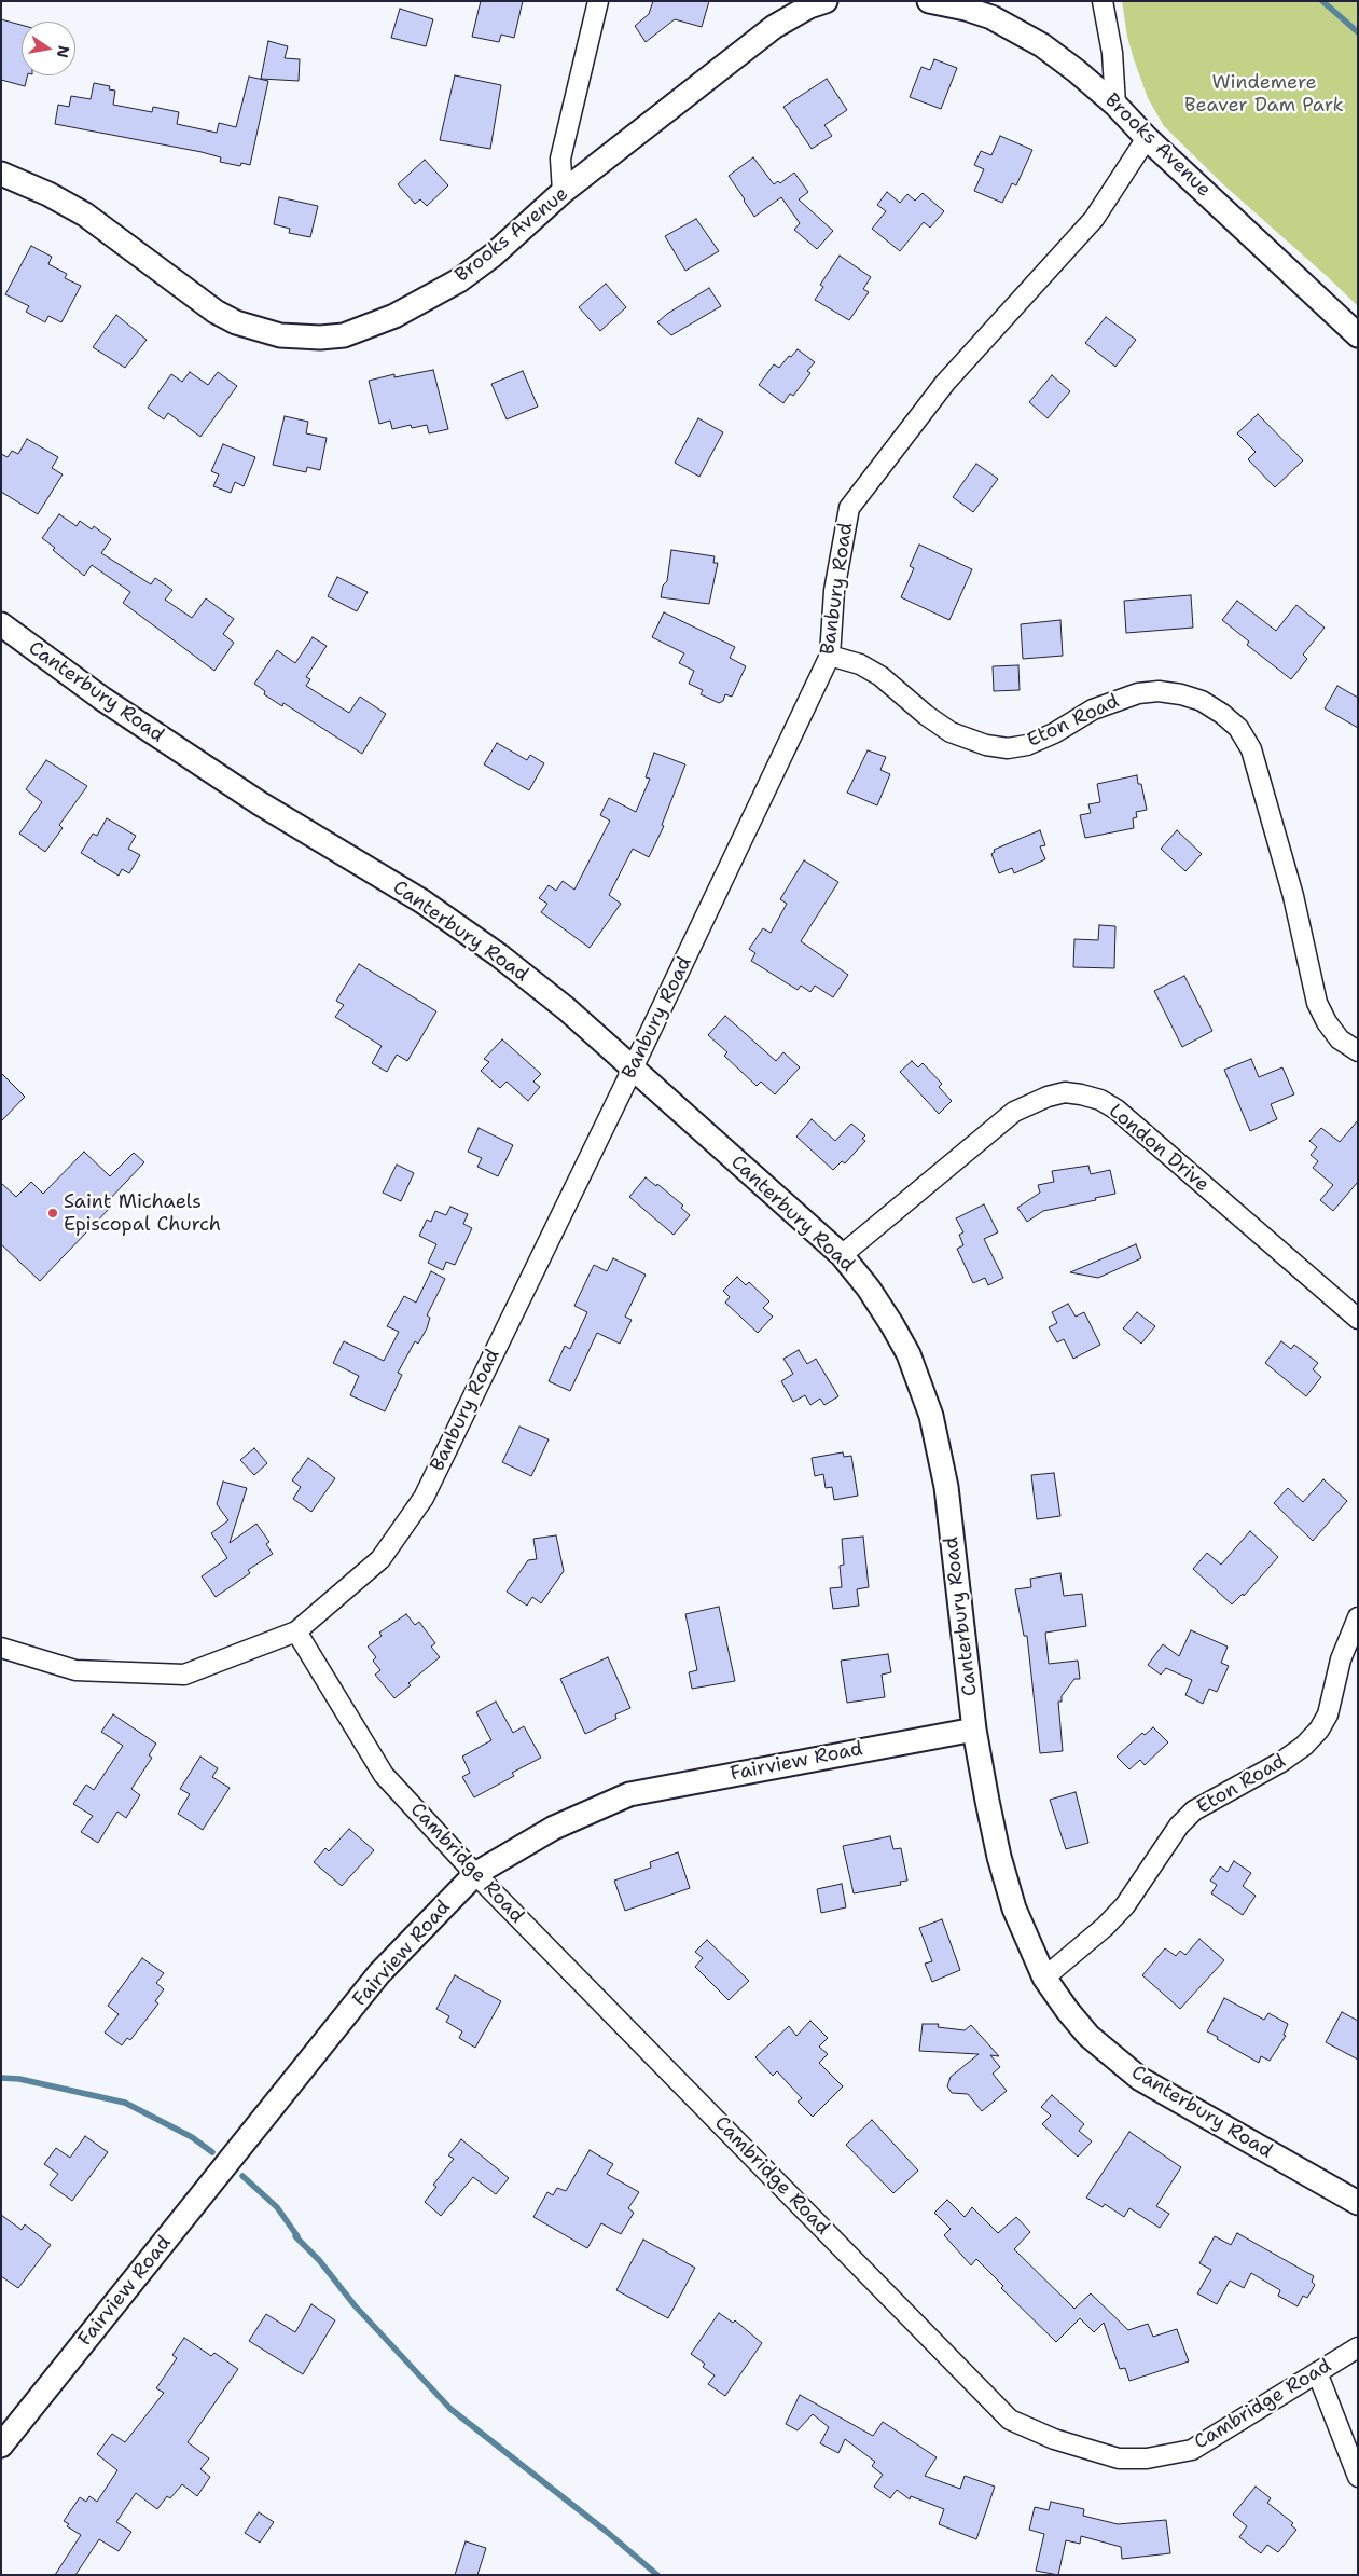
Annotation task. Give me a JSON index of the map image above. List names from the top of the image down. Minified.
{"streets":{"street":["Brooks Avenue","Banbury Road","Canterbury Road","Eton Road","London Drive","Fairview Road","Cambridge Road"]},"crossings":[["Brooks Avenue","Banbury Road"],["Banbury Road","Canterbury Road"],["Banbury Road","Eton Road"],["Banbury Road","Cambridge Road"],["Canterbury Road","Eton Road"],["Canterbury Road","London Drive"],["Canterbury Road","Fairview Road"],["Fairview Road","Cambridge Road"]],"parks":["Windemere Beaver Dam Park"],"places":["Saint Michaels Episcopal Church"],"north":"right"}
